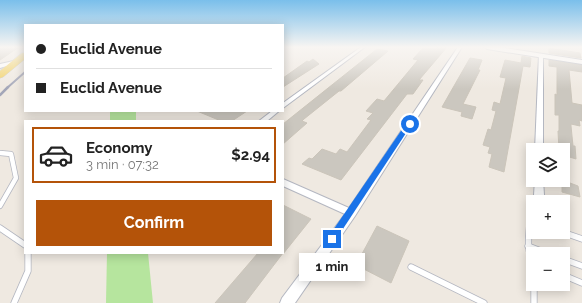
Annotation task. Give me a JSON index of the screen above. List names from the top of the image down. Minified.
{"page":{"banner":["Euclid Avenue","Euclid Avenue"],"list":[{"name":"Economy","note":"3 min · 07:32","value":"$2.94"}],"map_buttons":["+","−"],"buttons":"Confirm","bubble":"1 min"}}
